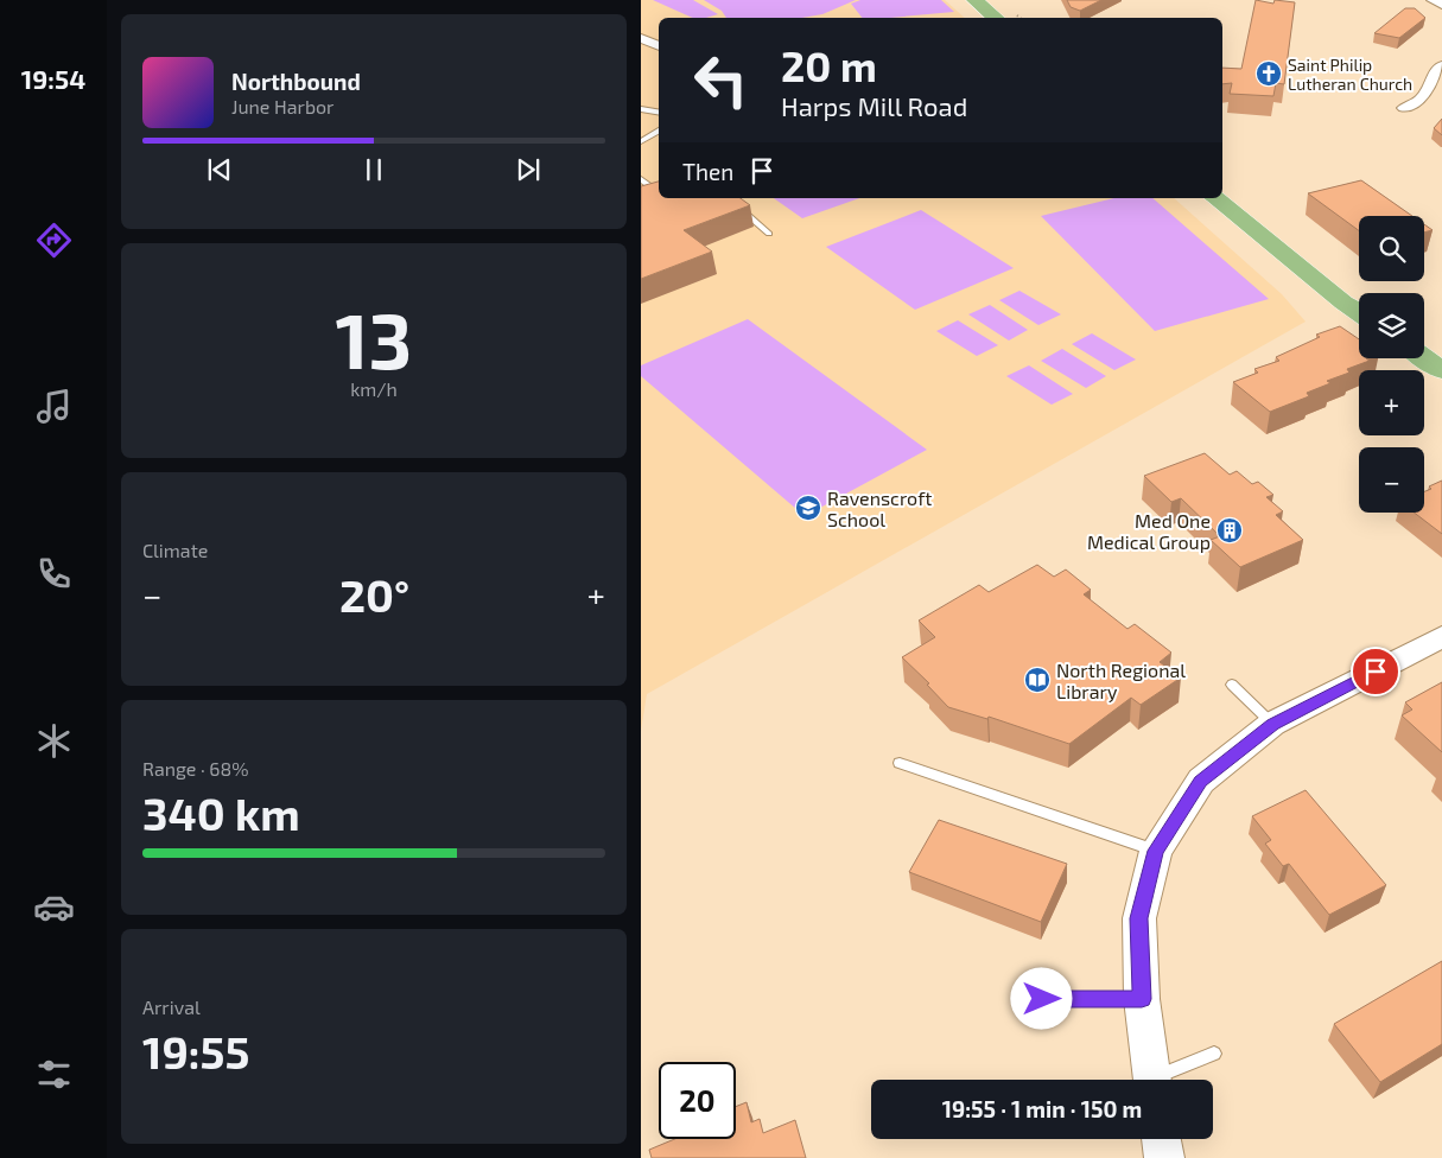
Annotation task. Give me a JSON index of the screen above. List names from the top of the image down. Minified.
{"places":{"church":["Saint Philip Lutheran Church"],"school or university":["Ravenscroft School"],"building":["Med One Medical Group"],"library":["North Regional Library"]},"page":{"tabs":"19:54","turn":["20 m","Harps Mill Road"],"song":["Northbound","June Harbor"],"then":"Then","map_buttons":["+","−"],"tile":[["13","km/h"],"Climate",["Range · 68%","340 km"],["Arrival","19:55"]],"heat":["−","20°","+"],"limit":"20","trip":"19:55 · 1 min · 150 m"}}
